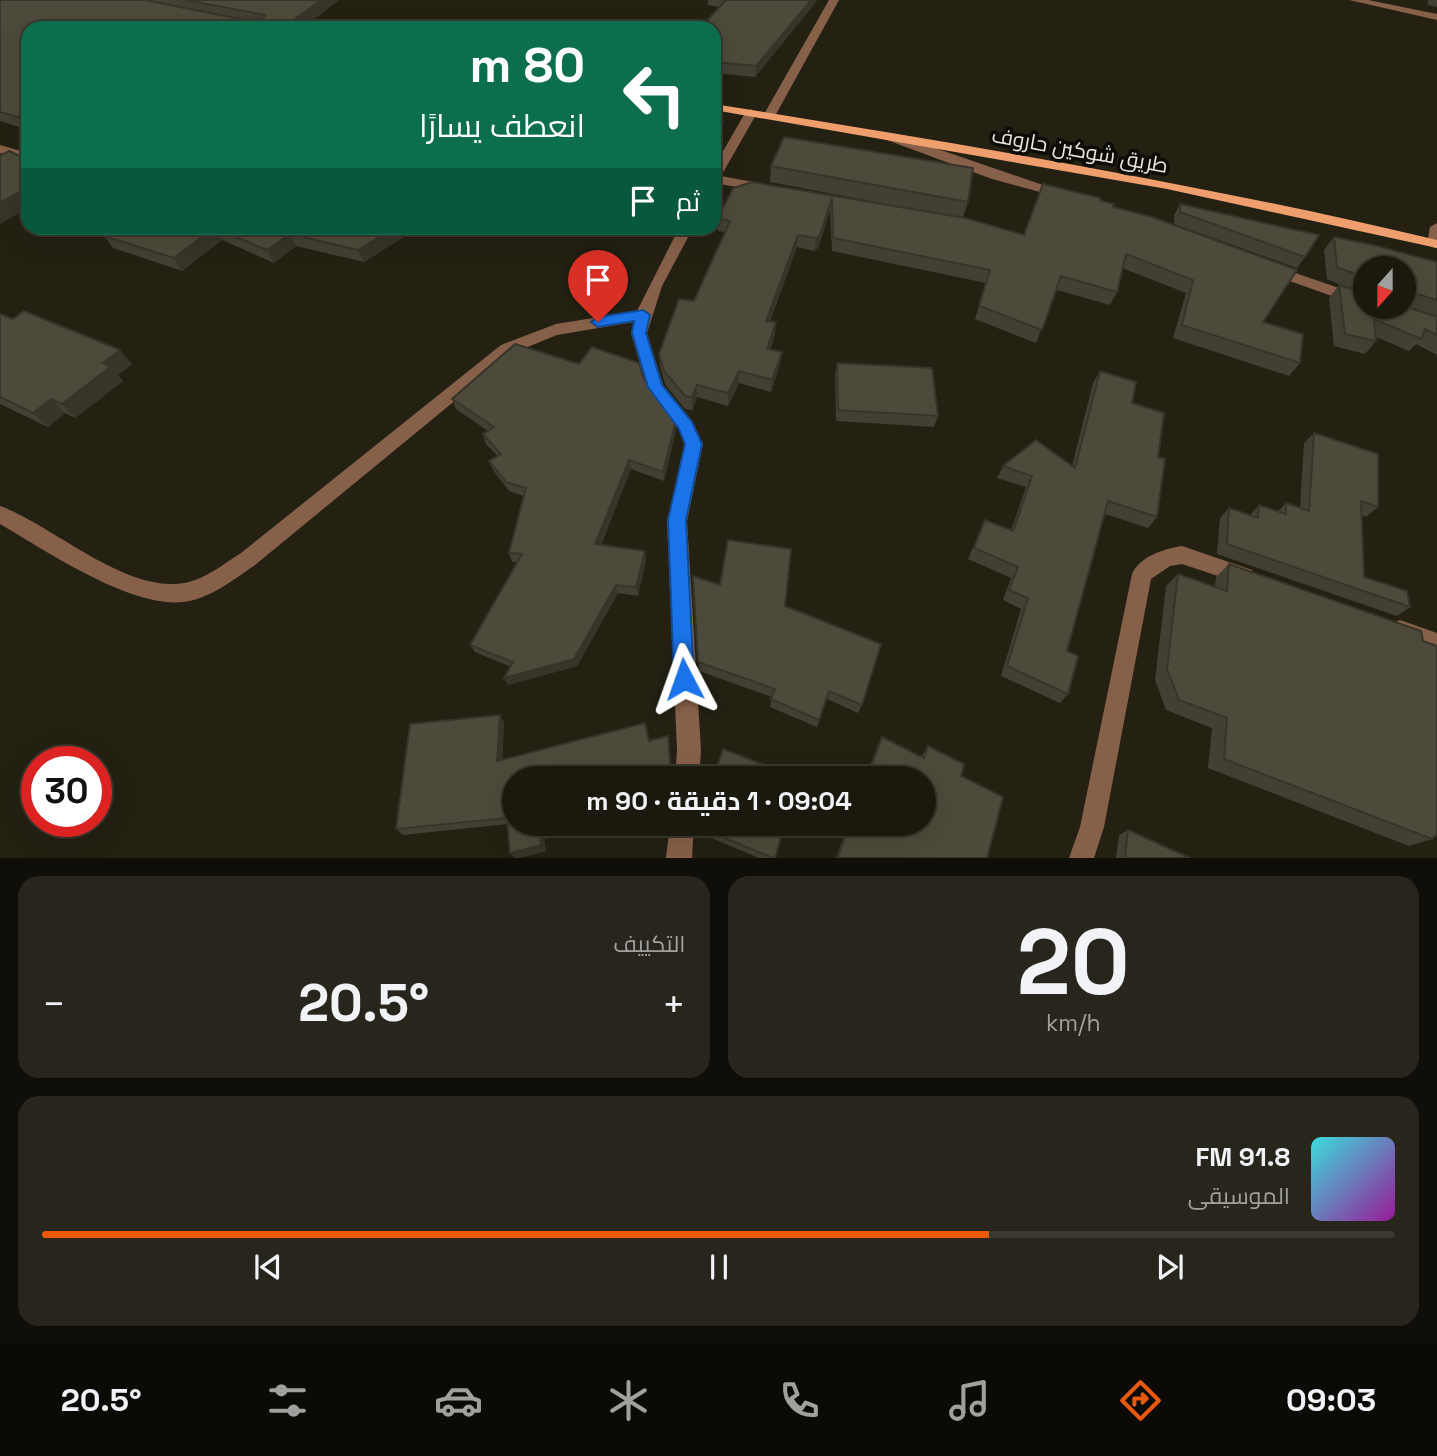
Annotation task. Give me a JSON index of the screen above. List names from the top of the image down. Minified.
{"streets":{"main road":["طريق شوكين حاروف"]},"north":"bottom","page":{"turn":["80 m","انعطف يسارًا"],"then":"ثم","limit":"30","trip":"09:04 · 1 دقيقة · 90 m","tile":[["20","km/h"],"التكييف"],"heat":["−","20.5°","+"],"song":["91.8 FM","الموسيقى"],"tabs":["09:03","20.5°"]}}
